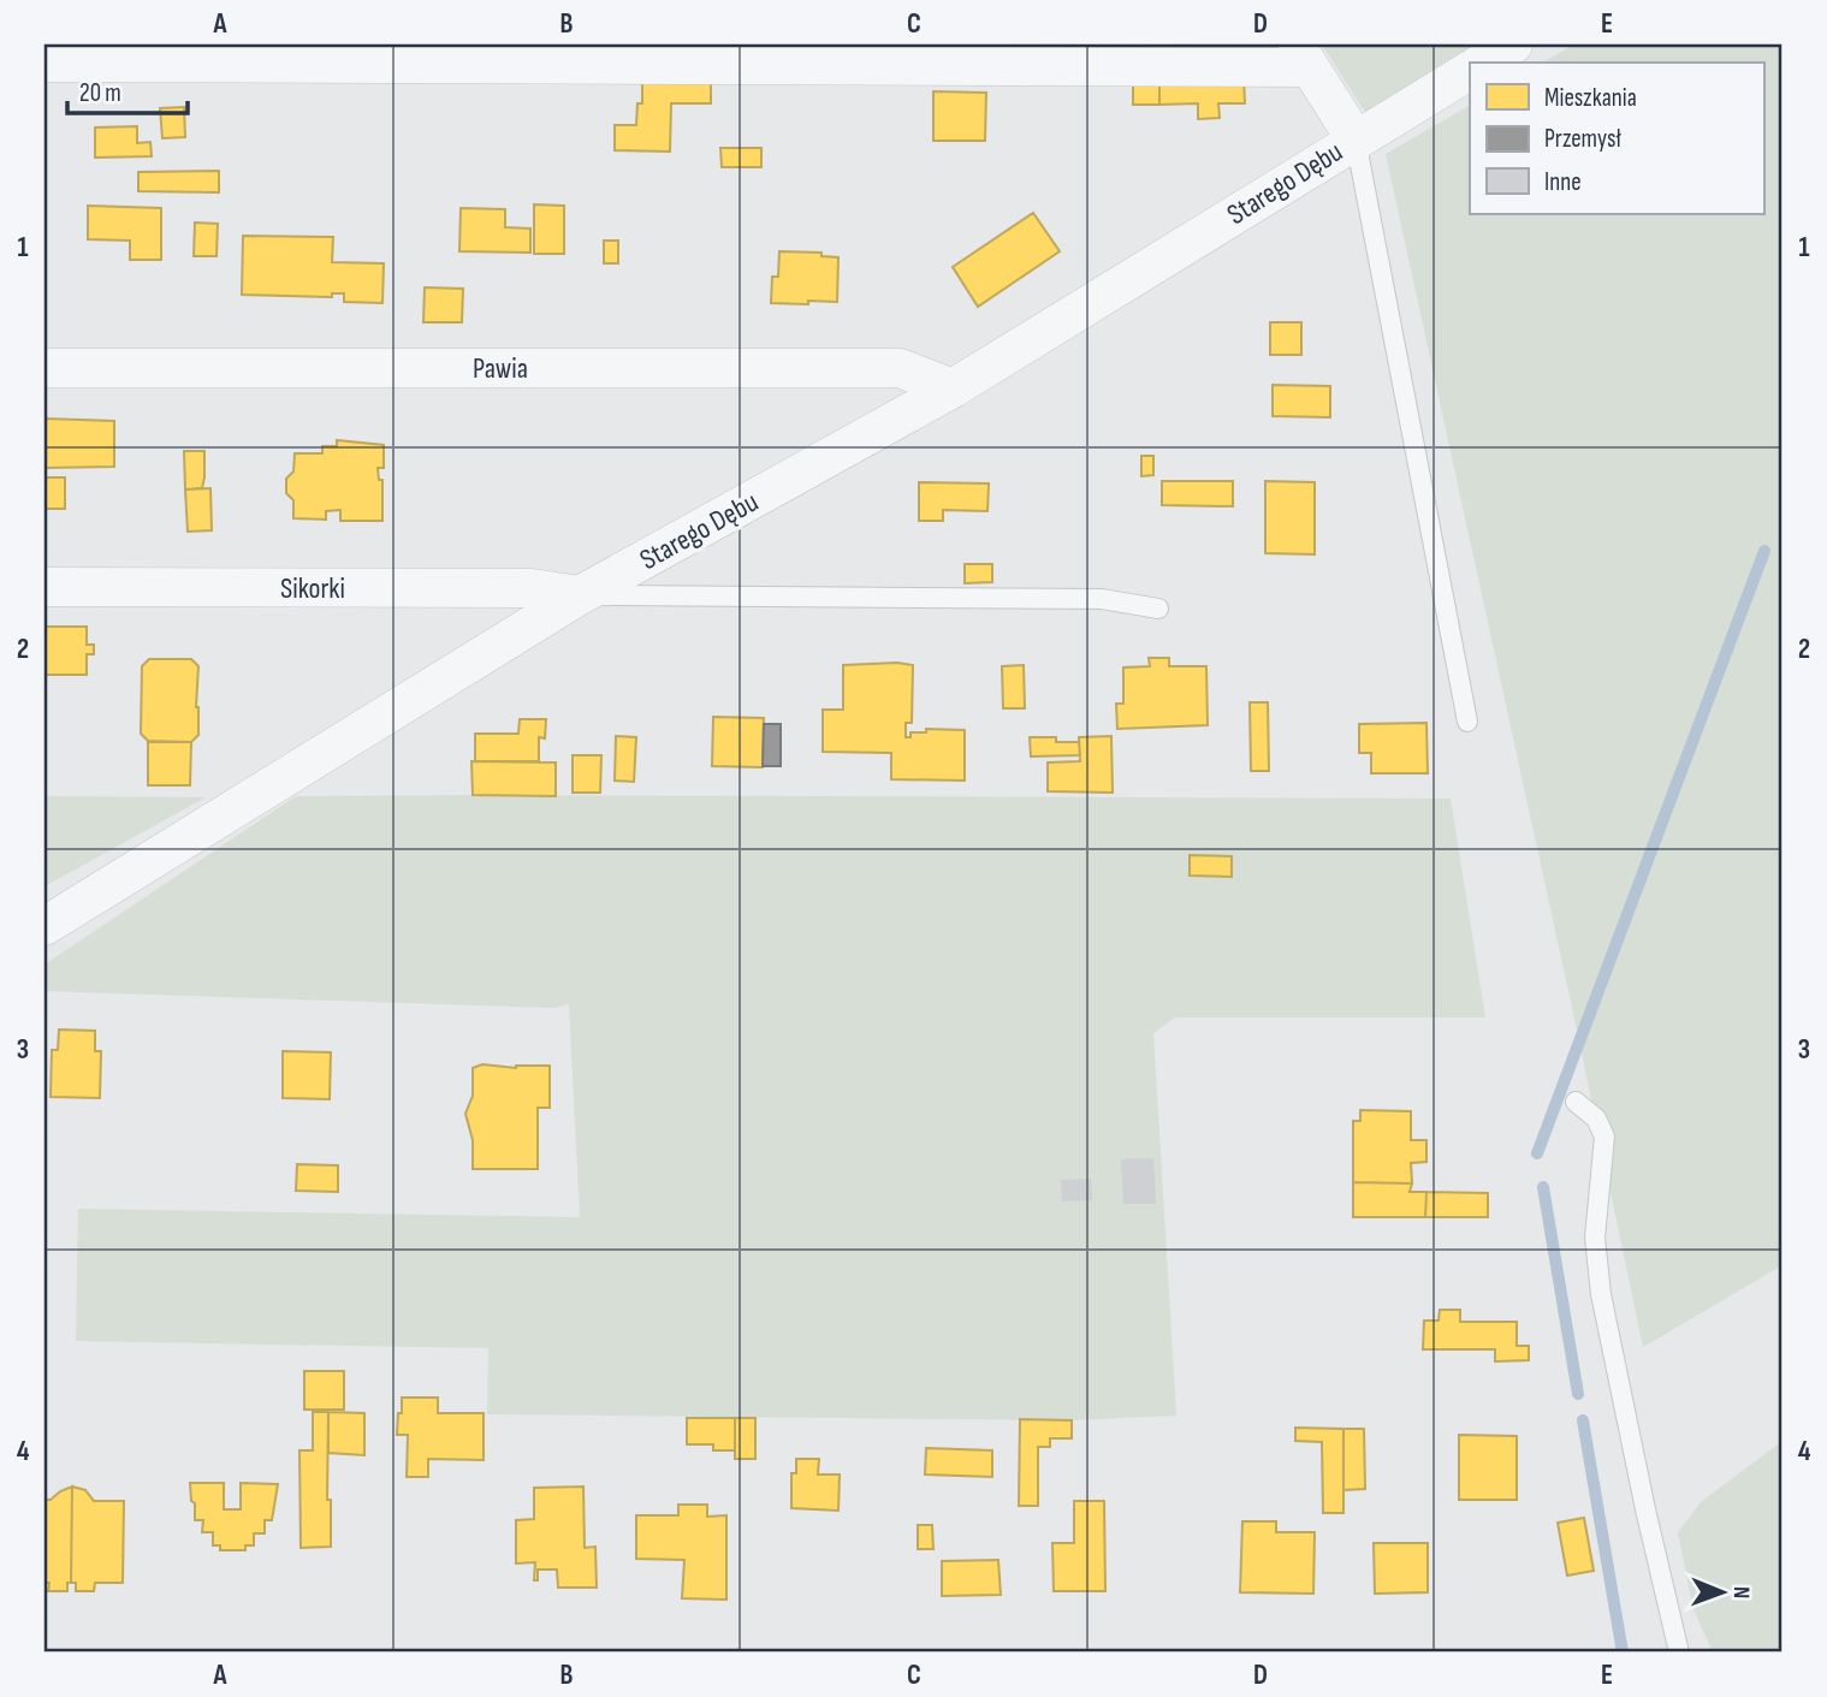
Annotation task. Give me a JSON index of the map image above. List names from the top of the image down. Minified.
{"streets":{"street":["Starego Dębu","Pawia","Sikorki"]},"crossings":[["Starego Dębu","Pawia"],["Starego Dębu","Sikorki"]],"legend":["Mieszkania","Przemysł","Inne"],"scale_bar":"20 m","north":"right","grid":{"columns":["A","B","C","D","E"],"rows":["1","2","3","4"]}}
